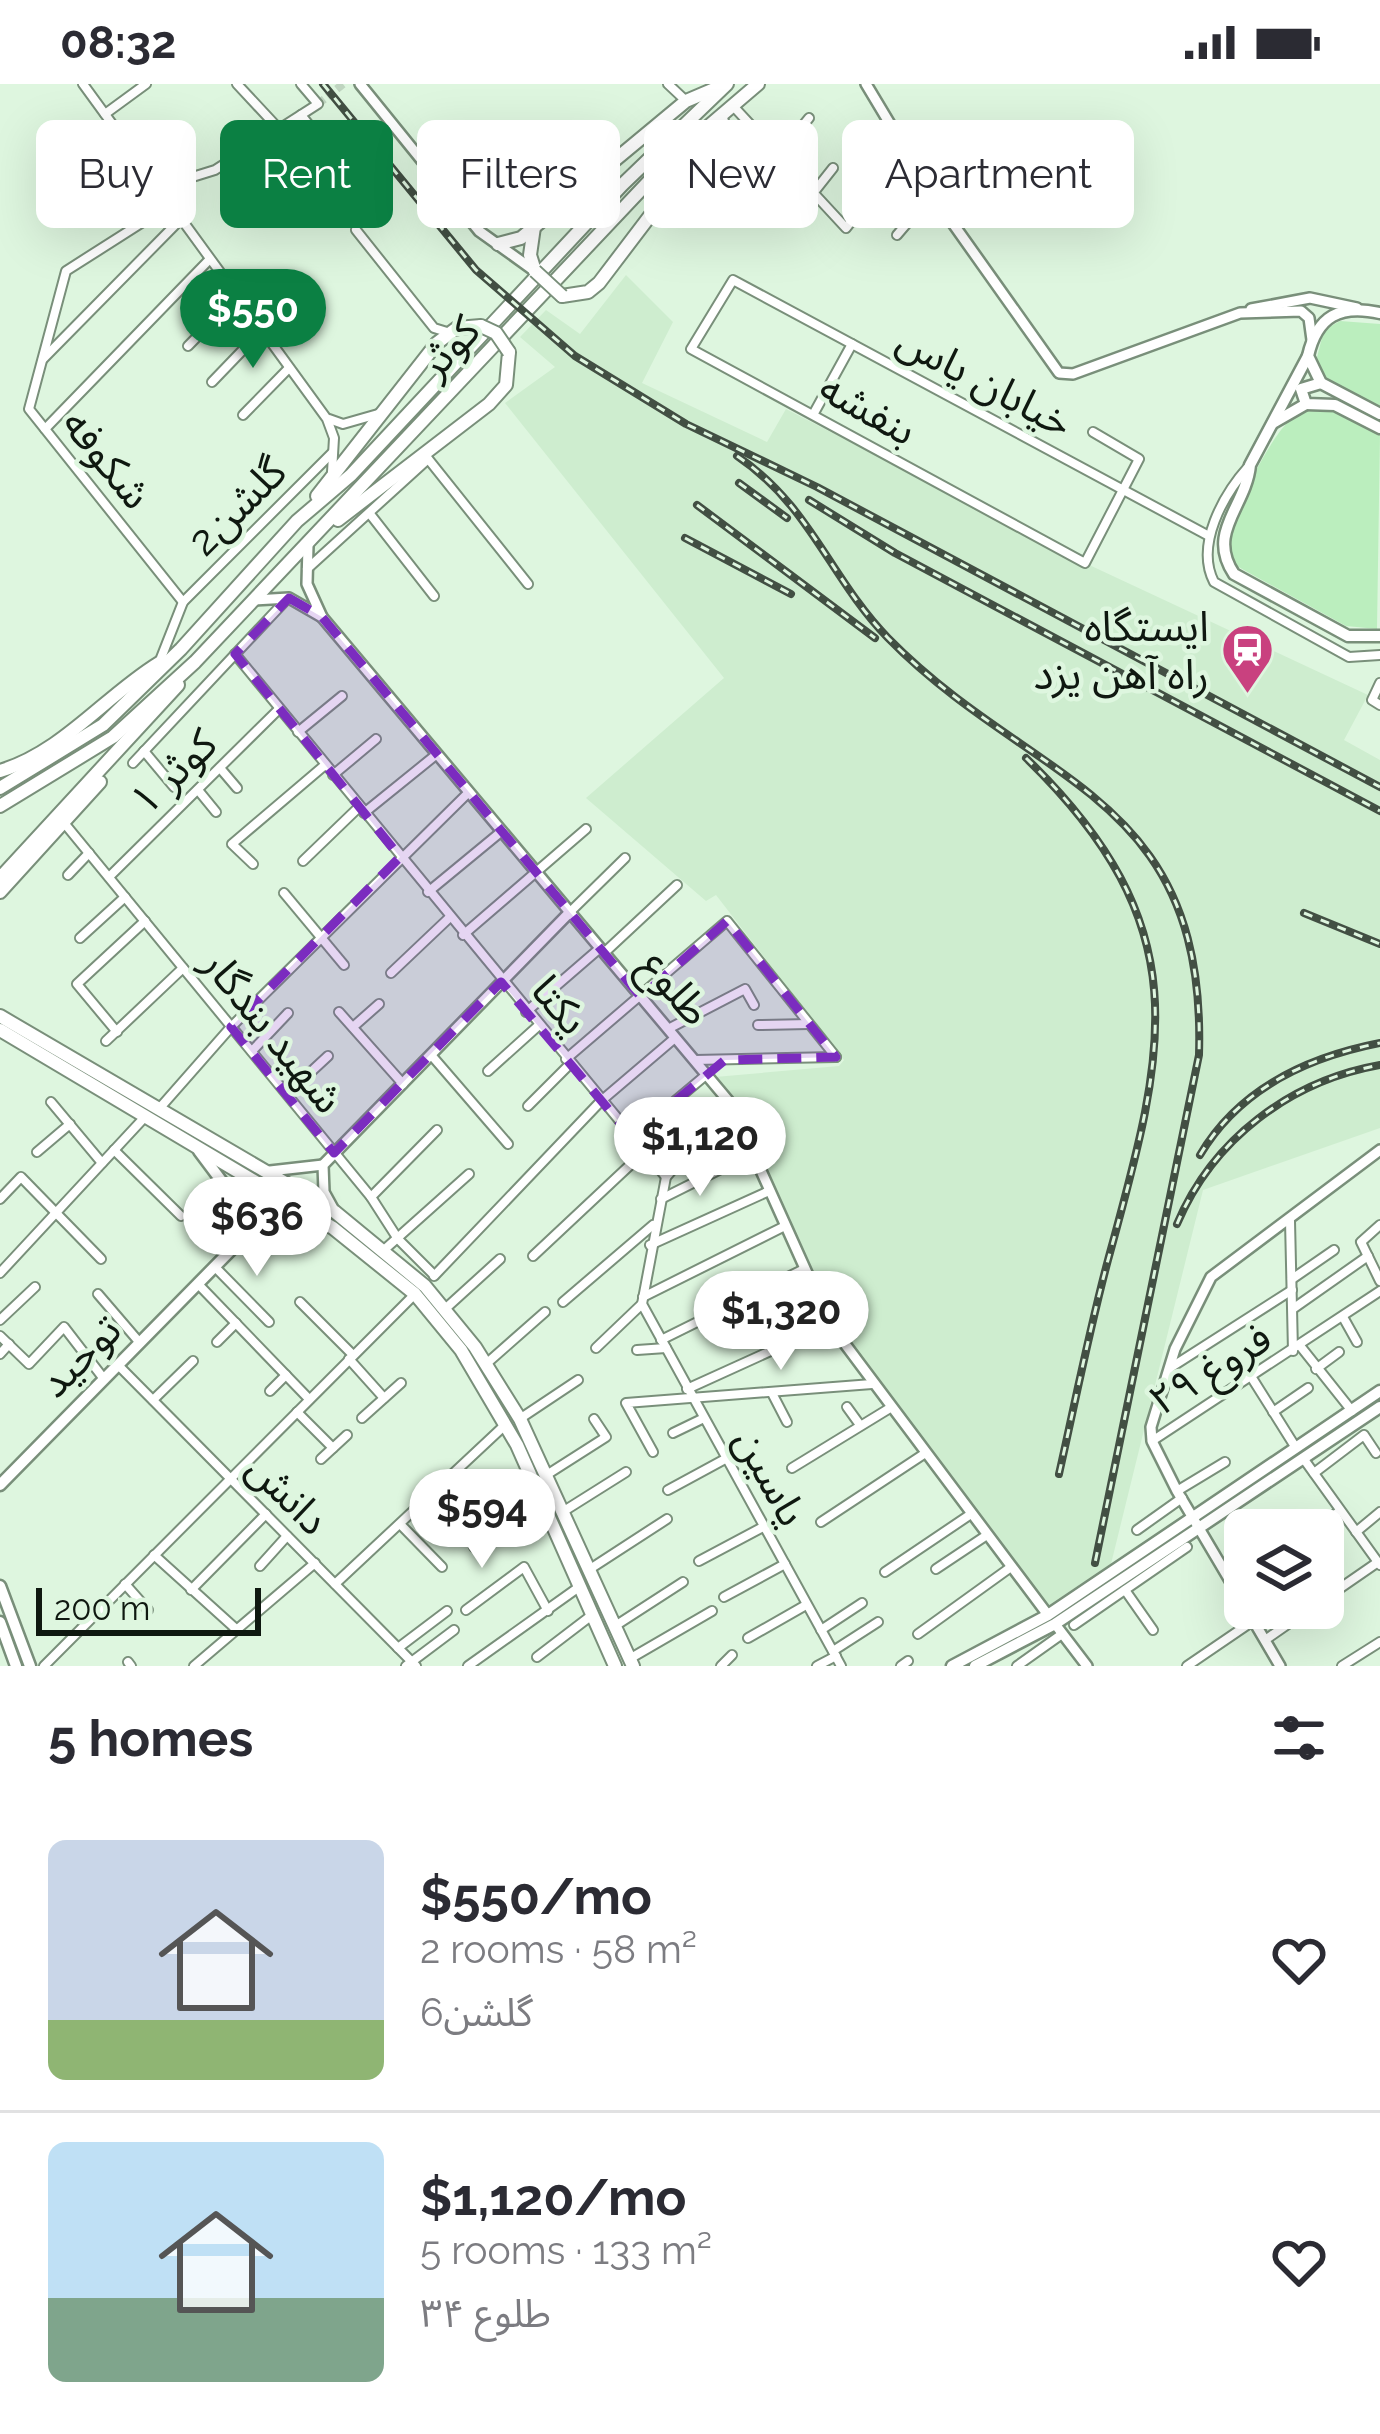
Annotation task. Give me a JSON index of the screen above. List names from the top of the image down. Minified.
{"streets":{"main road":["کوثر","توحید"],"street":["خیابان یاس","بنفشه","شکوفه","گلشن2","کوثر ۱","طلوع","یکتا","شهید بندگار","فروغ ۲۹","یاسین","دانش"]},"crossings":[["خیابان یاس","بنفشه"],["شکوفه","گلشن2"],["کوثر ۱","شهید بندگار"],["توحید","دانش"]],"places":{"station":["ایستگاه راه آهن یزد"]},"scale_bar":"200 m","page":{"status":"08:32","chip":["Buy","Rent","Filters","New","Apartment"],"price":["$550","$1,120","$636","$1,320","$594"],"scale":"200 m","heading":"5 homes","list":[{"name":"$550/mo","note":"2 rooms · 58 m² · گلشن6"},{"name":"$1,120/mo","note":"5 rooms · 133 m² · طلوع ۳۴"}]}}
